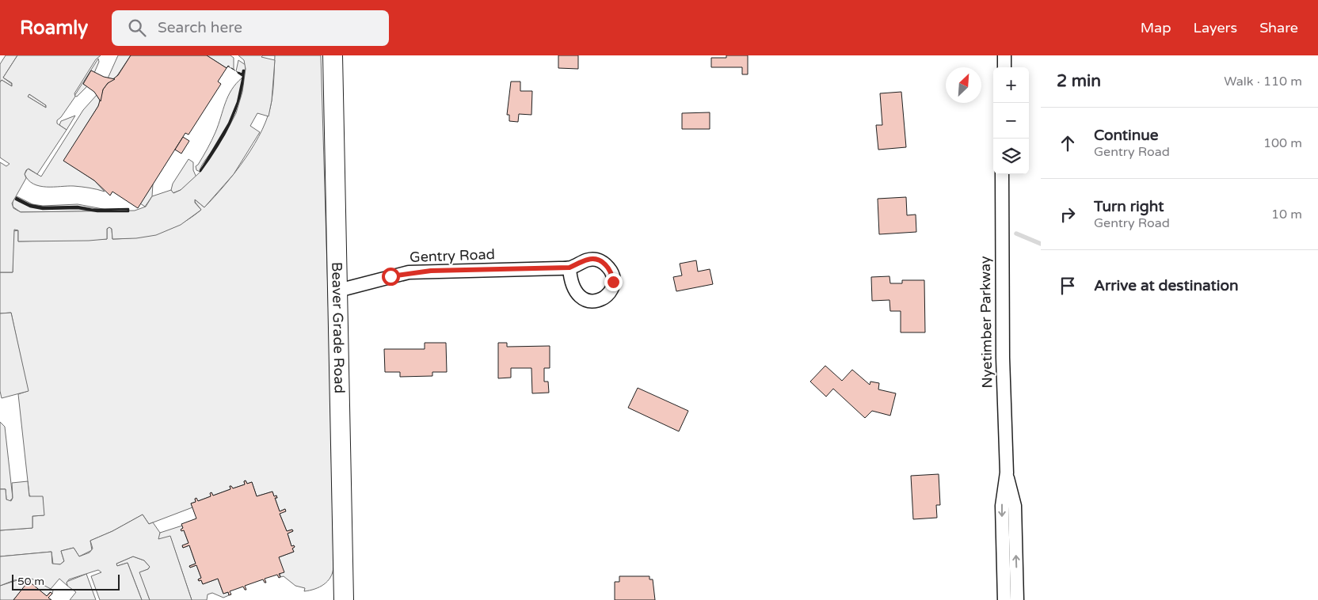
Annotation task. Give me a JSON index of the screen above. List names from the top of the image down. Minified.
{"streets":{"main road":["Beaver Grade Road"],"street":["Gentry Road","Nyetimber Parkway"]},"crossings":[["Gentry Road","Beaver Grade Road"]],"scale_bar":"50 m","north":"top right","page":{"header":"Roamly","search":"Search here","nav":["Map","Layers","Share"],"heading":["2 min","Walk · 110 m"],"map_buttons":["+","−"],"list":[["Continue","Gentry Road","100 m"],["Turn right","Gentry Road","10 m"],"Arrive at destination"],"scale":"50 m"}}
